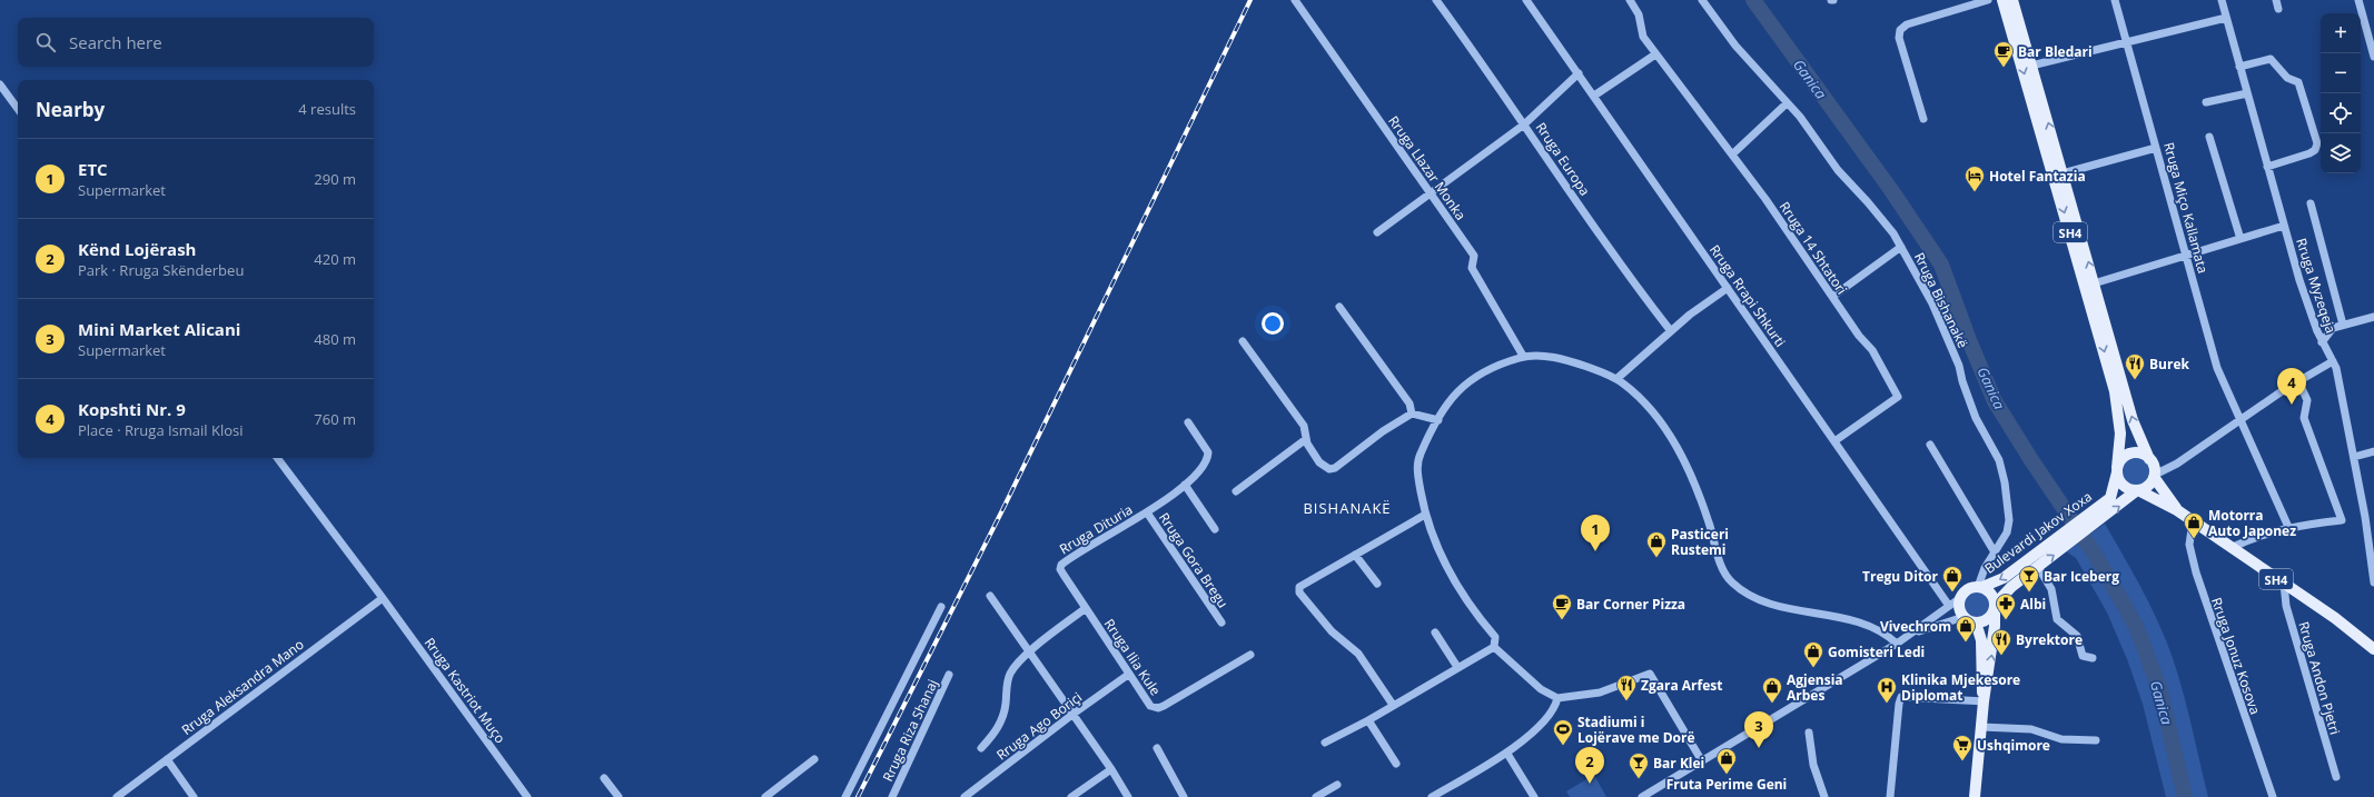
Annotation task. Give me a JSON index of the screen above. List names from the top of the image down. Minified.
{"streets":{"main road":["SH4","Bulevardi Jakov Xoxa"],"street":["Rruga Europa","Rruga Llazar Monka","Rruga Miço Kallamata","Rruga 14 Shtatori","Rruga Myzeqeja","Rruga Rrapi Shkurti","Rruga Bishanakë","Rruga Dituria","Rruga Gora Bregu","Rruga Jonuz Kosova","Rruga Ilia Kule","Rruga Andon Pjetri","Rruga Aleksandra Mano","Rruga Kastriot Muço","Rruga Ago Boriçi","Rruga Riza Shanaj"]},"crossings":[["SH4","Bulevardi Jakov Xoxa"],["SH4","Rruga Jonuz Kosova"],["SH4","Rruga Andon Pjetri"],["Rruga 14 Shtatori","Rruga Rrapi Shkurti"],["Rruga 14 Shtatori","Rruga Bishanakë"],["Rruga Bishanakë","Bulevardi Jakov Xoxa"],["Rruga Dituria","Rruga Gora Bregu"],["Rruga Dituria","Rruga Ilia Kule"],["Rruga Ilia Kule","Rruga Ago Boriçi"],["Rruga Aleksandra Mano","Rruga Kastriot Muço"]],"districts":["BISHANAKË"],"water":["Ganica"],"places":{"cafe":["Bar Bledari","Bar Corner Pizza"],"hotel":["Hotel Fantazia"],"restaurant":["Burek","Byrektore","Zgara Arfest"],"shop":["Motorra Auto Japonez","Pasticeri Rustemi","Tregu Ditor","Vivechrom","Gomisteri Ledi","Agjensia Arbes","Fruta Perime Geni"],"bar":["Bar Iceberg","Bar Klei"],"pharmacy":["Albi"],"hospital":["Klinika Mjekesore Diplomat"],"sports":["Stadiumi i Lojërave me Dorë"],"supermarket":["Ushqimore"]},"page":{"map_buttons":["+","−"],"search":"Search here","heading":["Nearby","4 results"],"list":[{"mark":"1","name":"ETC","note":"Supermarket","value":"290 m"},{"mark":"2","name":"Kënd Lojërash","note":"Park · Rruga Skënderbeu","value":"420 m"},{"mark":"3","name":"Mini Market Alicani","note":"Supermarket","value":"480 m"},{"mark":"4","name":"Kopshti Nr. 9","note":"Place · Rruga Ismail Klosi","value":"760 m"}],"pins":["4","1","3","2"]}}
